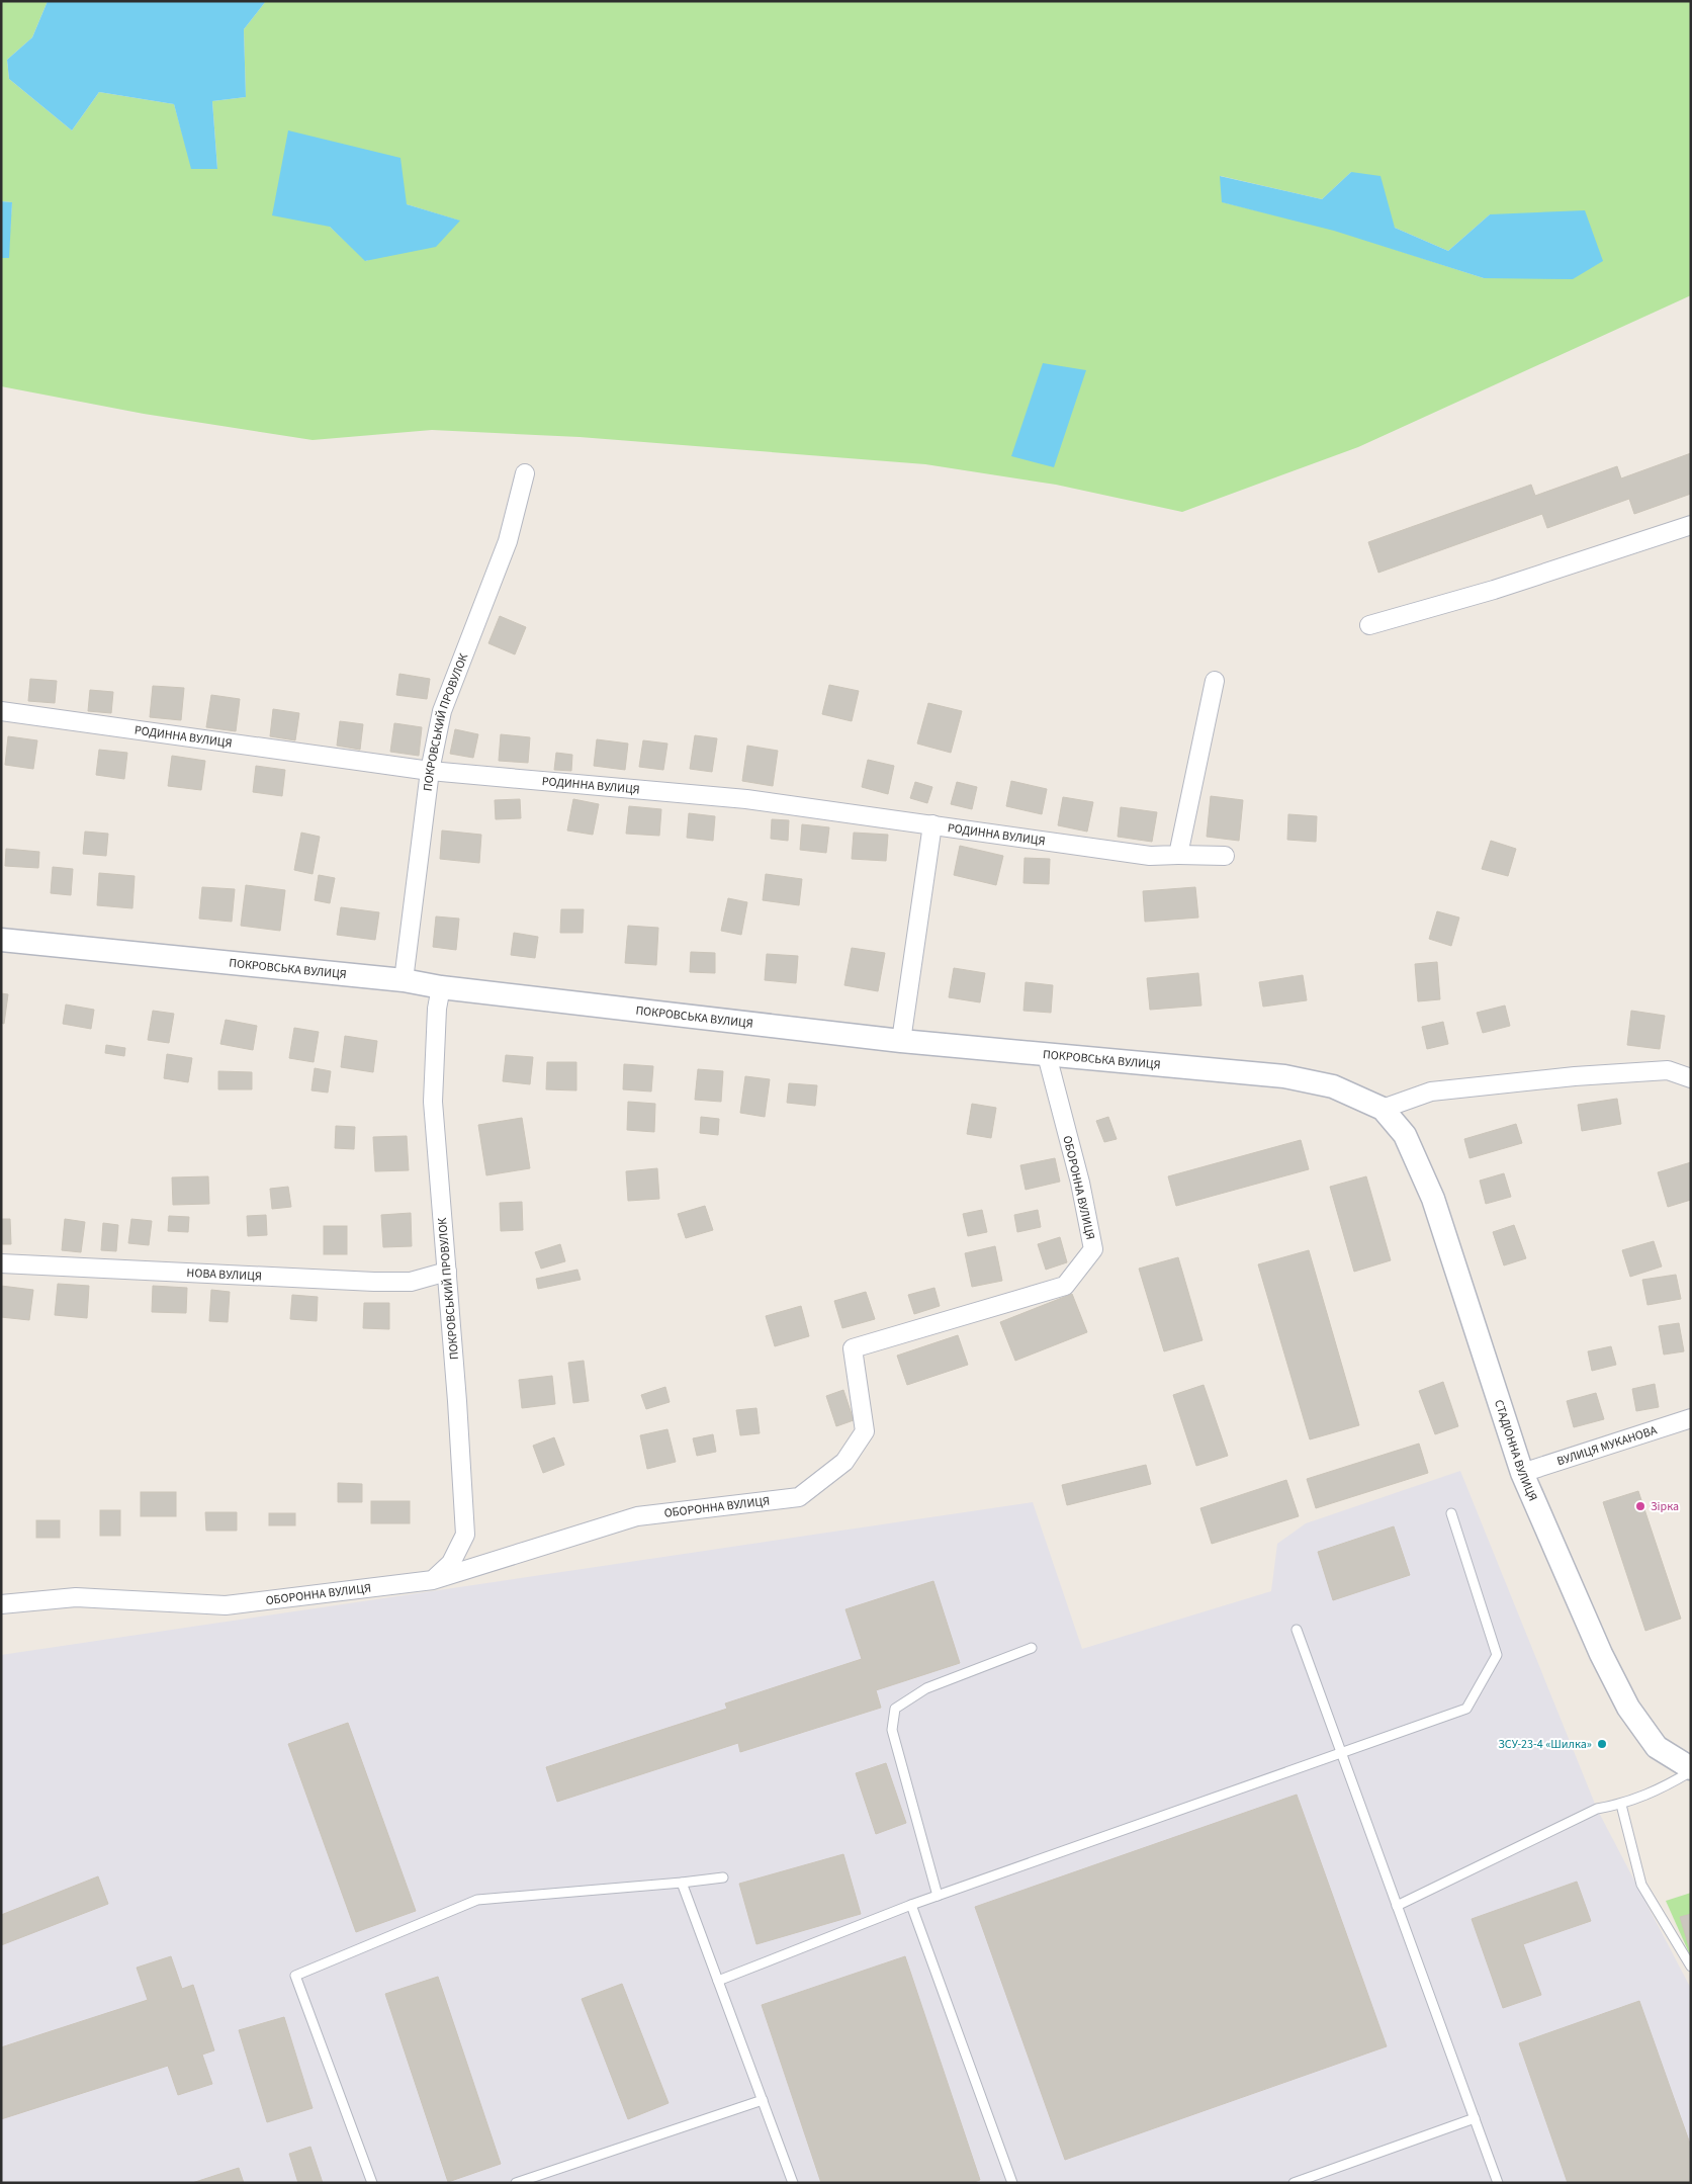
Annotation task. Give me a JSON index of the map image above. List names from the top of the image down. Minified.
{"streets":{"street":["ПОКРОВСЬКИЙ ПРОВУЛОК","РОДИННА ВУЛИЦЯ","ПОКРОВСЬКА ВУЛИЦЯ","ОБОРОННА ВУЛИЦЯ","НОВА ВУЛИЦЯ","ВУЛИЦЯ МУКАНОВА","СТАДІОННА ВУЛИЦЯ"]},"crossings":[["ПОКРОВСЬКИЙ ПРОВУЛОК","РОДИННА ВУЛИЦЯ"],["ПОКРОВСЬКИЙ ПРОВУЛОК","ПОКРОВСЬКА ВУЛИЦЯ"],["ПОКРОВСЬКИЙ ПРОВУЛОК","ОБОРОННА ВУЛИЦЯ"],["ПОКРОВСЬКИЙ ПРОВУЛОК","НОВА ВУЛИЦЯ"],["ПОКРОВСЬКА ВУЛИЦЯ","ОБОРОННА ВУЛИЦЯ"],["ПОКРОВСЬКА ВУЛИЦЯ","СТАДІОННА ВУЛИЦЯ"],["ВУЛИЦЯ МУКАНОВА","СТАДІОННА ВУЛИЦЯ"]],"places":["Зірка","ЗСУ-23-4 «Шилка»"]}
